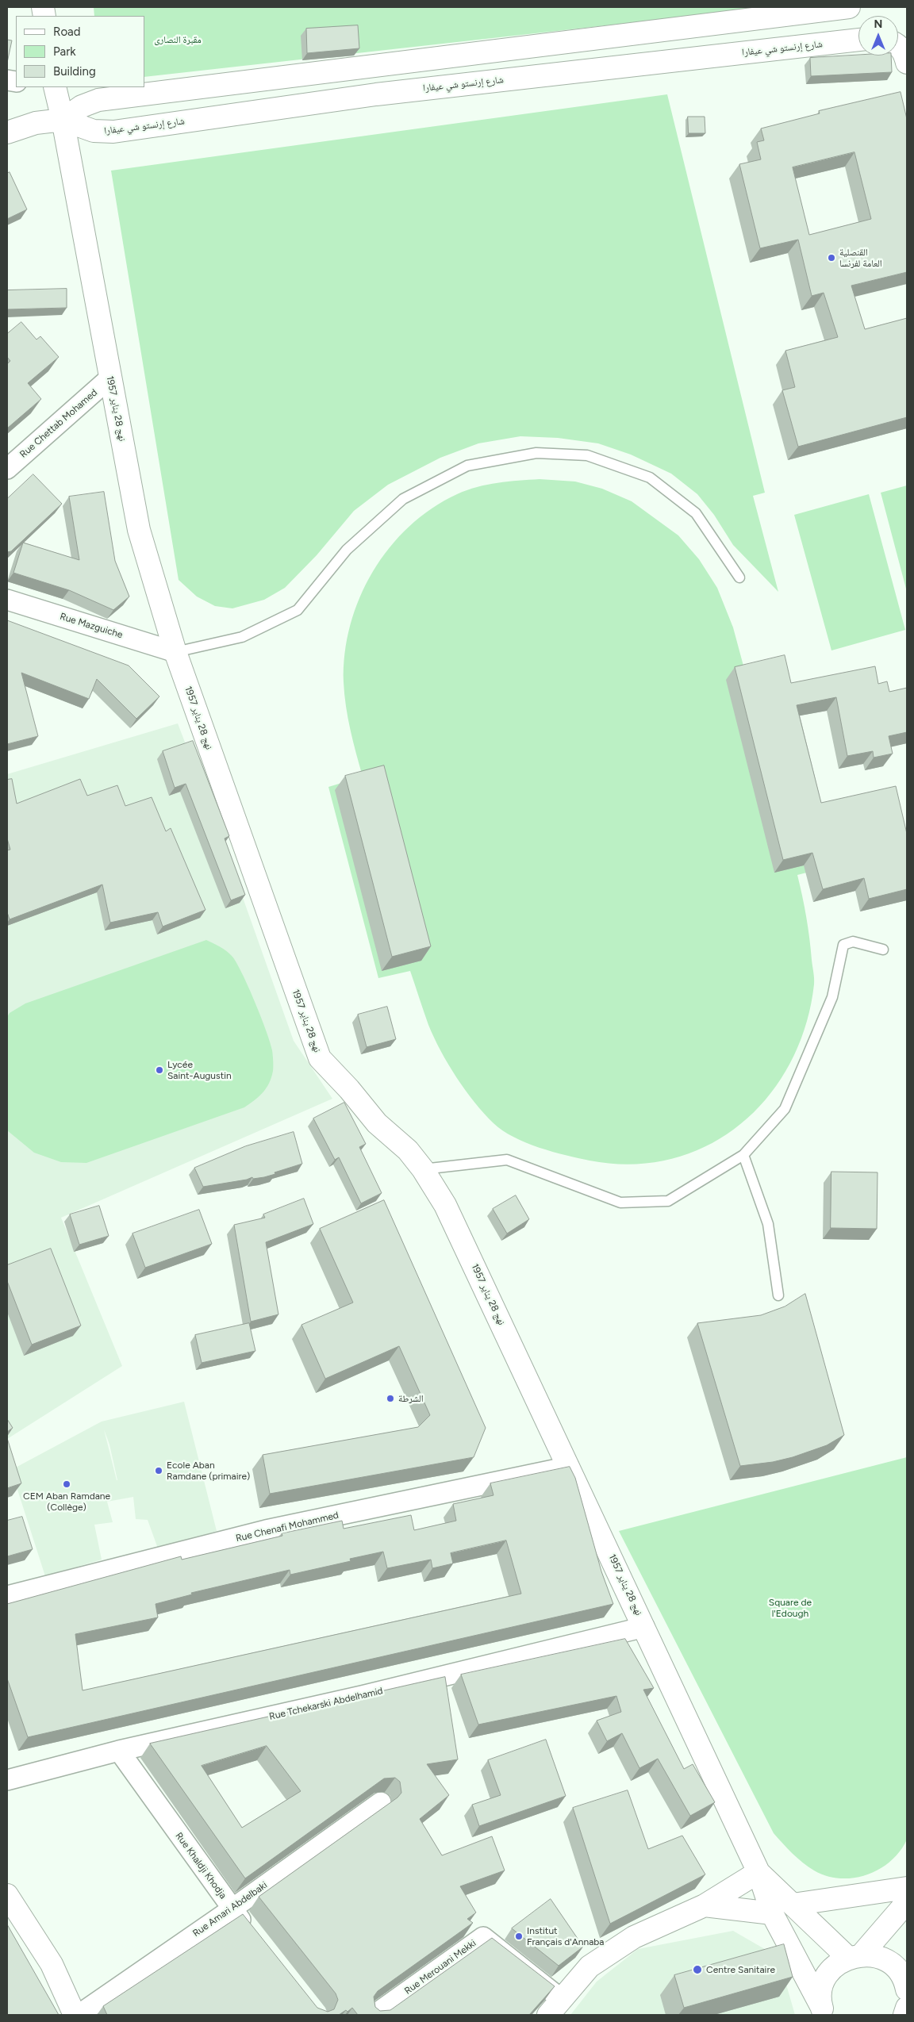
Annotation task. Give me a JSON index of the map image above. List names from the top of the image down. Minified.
{"streets":{"main road":["شارع إرنستو شي عيفارا","نهج 28 يناير 1957"],"street":["Rue Chettab Mohamed","Rue Mazguiche","Rue Chenafi Mohammed","Rue Tchekarski Abdelhamid","Rue Khaldji Khodja","Rue Amari Abdelbaki","Rue Merouani Mekki"]},"crossings":[["شارع إرنستو شي عيفارا","نهج 28 يناير 1957"],["نهج 28 يناير 1957","Rue Chettab Mohamed"],["نهج 28 يناير 1957","Rue Mazguiche"],["نهج 28 يناير 1957","Rue Chenafi Mohammed"],["نهج 28 يناير 1957","Rue Tchekarski Abdelhamid"],["Rue Tchekarski Abdelhamid","Rue Khaldji Khodja"],["Rue Khaldji Khodja","Rue Amari Abdelbaki"]],"parks":["مقبرة النصارى","Square de l'Edough"],"places":["القنصلية العامة لفرنسا","Lycée Saint-Augustin","الشرطة","Ecole Aban Ramdane (primaire)","CEM Aban Ramdane (Collège)","Institut Français d'Annaba","Centre Sanitaire"],"legend":["Road","Park","Building"],"north":"top"}
